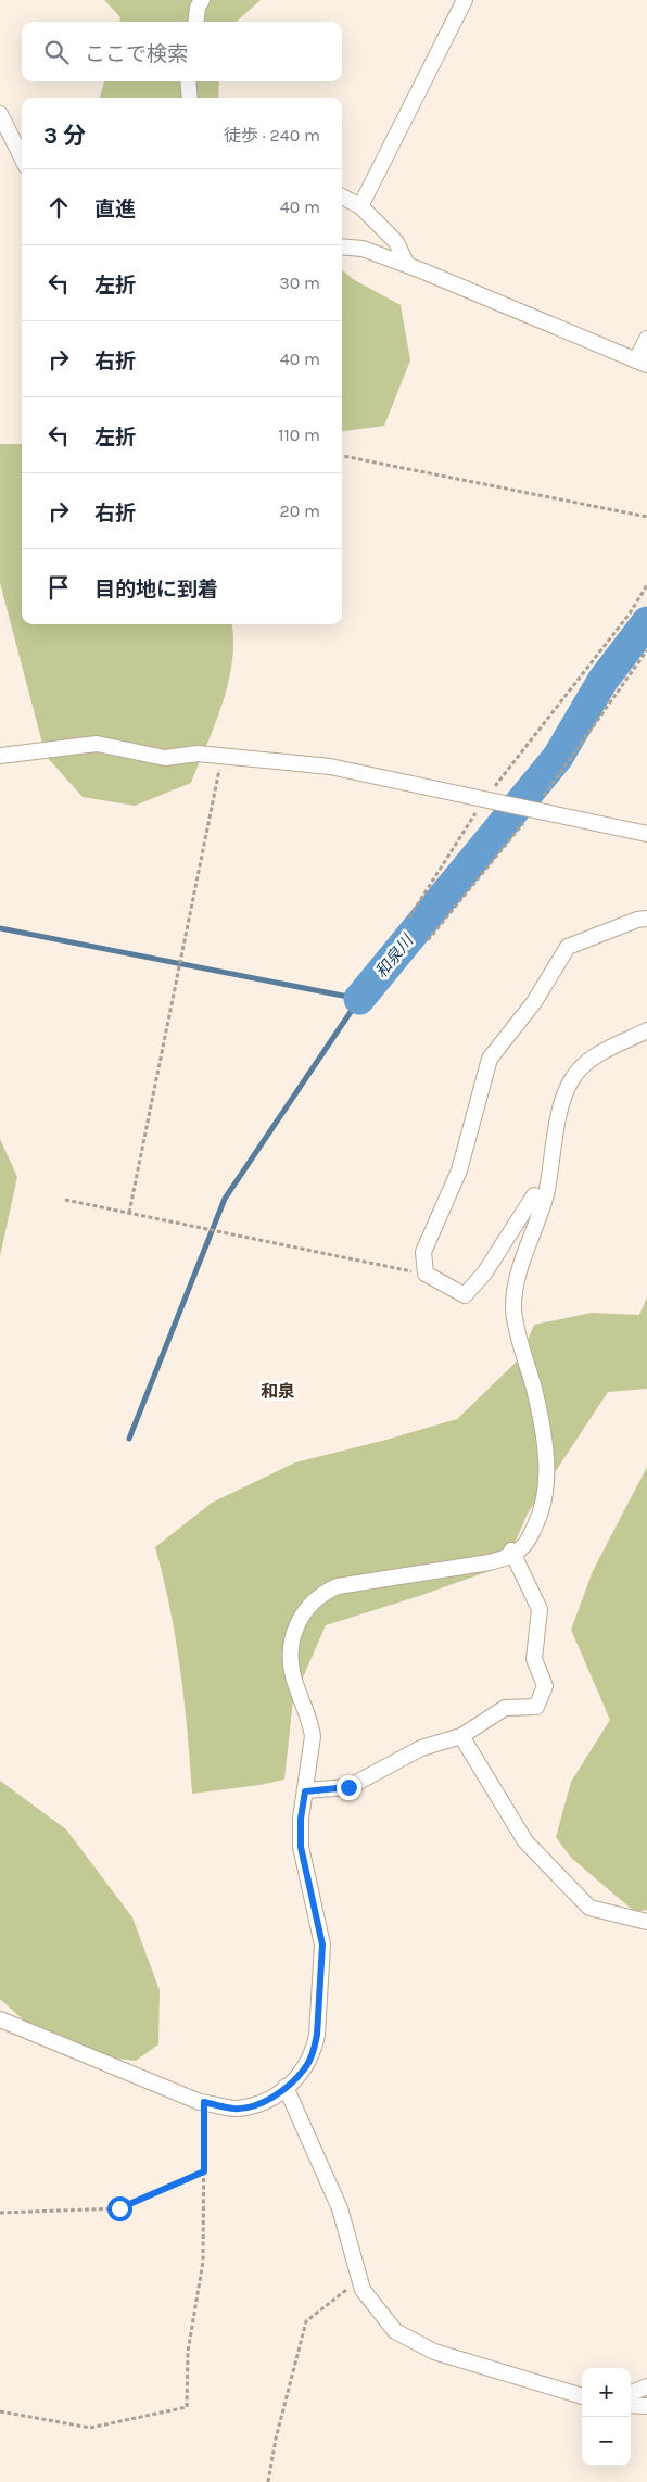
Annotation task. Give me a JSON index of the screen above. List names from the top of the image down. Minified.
{"districts":["和泉"],"water":["和泉川"],"page":{"search":"ここで検索","heading":["3 分","徒歩 · 240 m"],"list":[["直進","40 m"],["左折","30 m"],["右折","40 m"],["左折","110 m"],["右折","20 m"],"目的地に到着"],"map_buttons":["+","−"]}}
